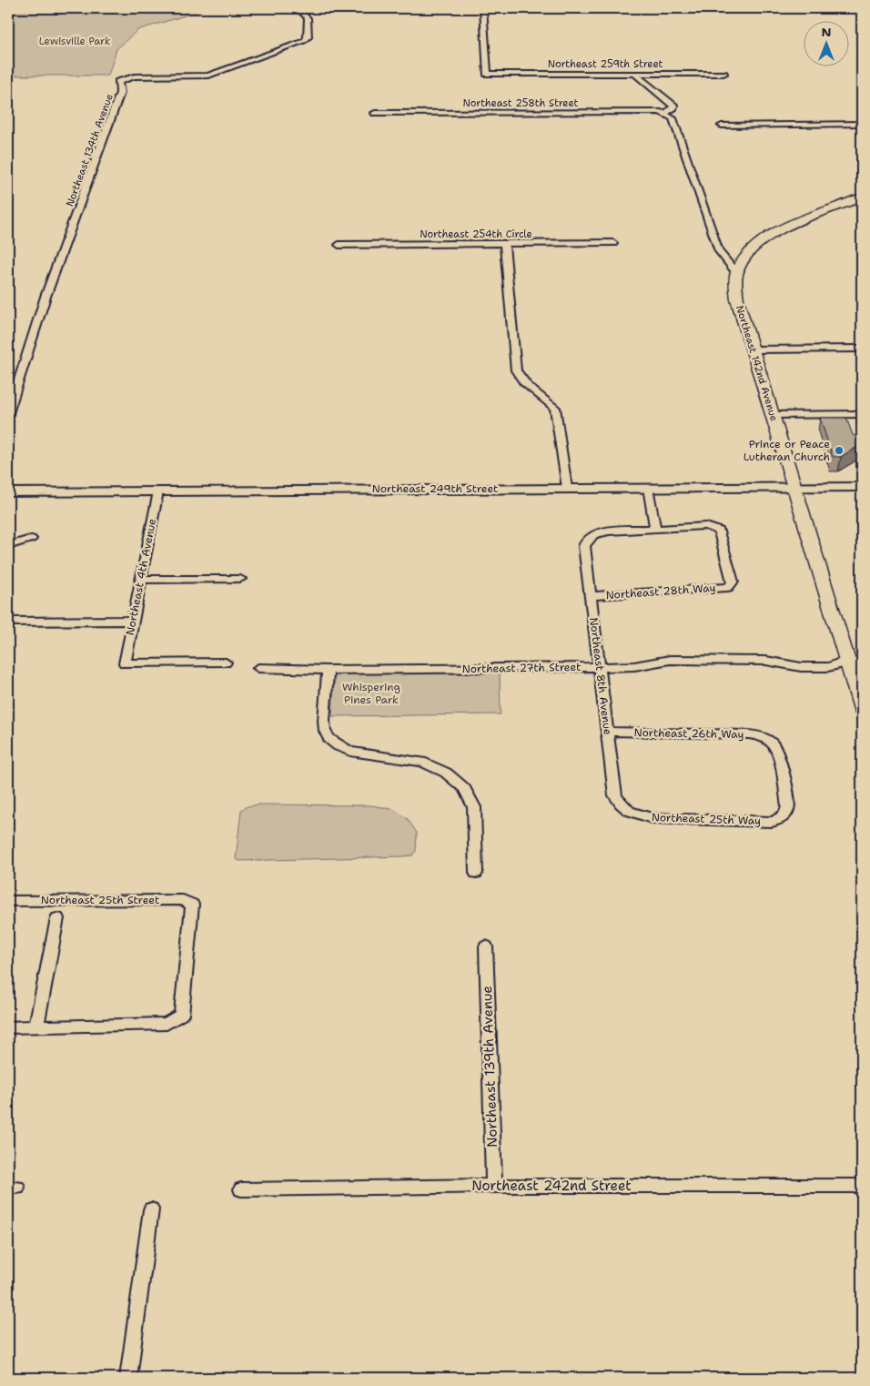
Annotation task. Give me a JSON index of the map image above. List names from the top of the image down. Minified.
{"streets":{"main road":["Northeast 142nd Avenue"],"street":["Northeast 259th Street","Northeast 258th Street","Northeast 134th Avenue","Northeast 254th Circle","Northeast 249th Street","Northeast 4th Avenue","Northeast 28th Way","Northeast 27th Street","Northeast 8th Avenue","Northeast 26th Way","Northeast 25th Way","Northeast 25th Street","Northeast 139th Avenue","Northeast 242nd Street"]},"crossings":[["Northeast 142nd Avenue","Northeast 249th Street"],["Northeast 142nd Avenue","Northeast 27th Street"],["Northeast 249th Street","Northeast 4th Avenue"],["Northeast 28th Way","Northeast 8th Avenue"],["Northeast 27th Street","Northeast 8th Avenue"],["Northeast 8th Avenue","Northeast 26th Way"],["Northeast 8th Avenue","Northeast 25th Way"],["Northeast 26th Way","Northeast 25th Way"],["Northeast 139th Avenue","Northeast 242nd Street"]],"parks":["Lewisville Park","Whispering Pines Park"],"places":["Prince or Peace Lutheran Church"],"north":"top"}
